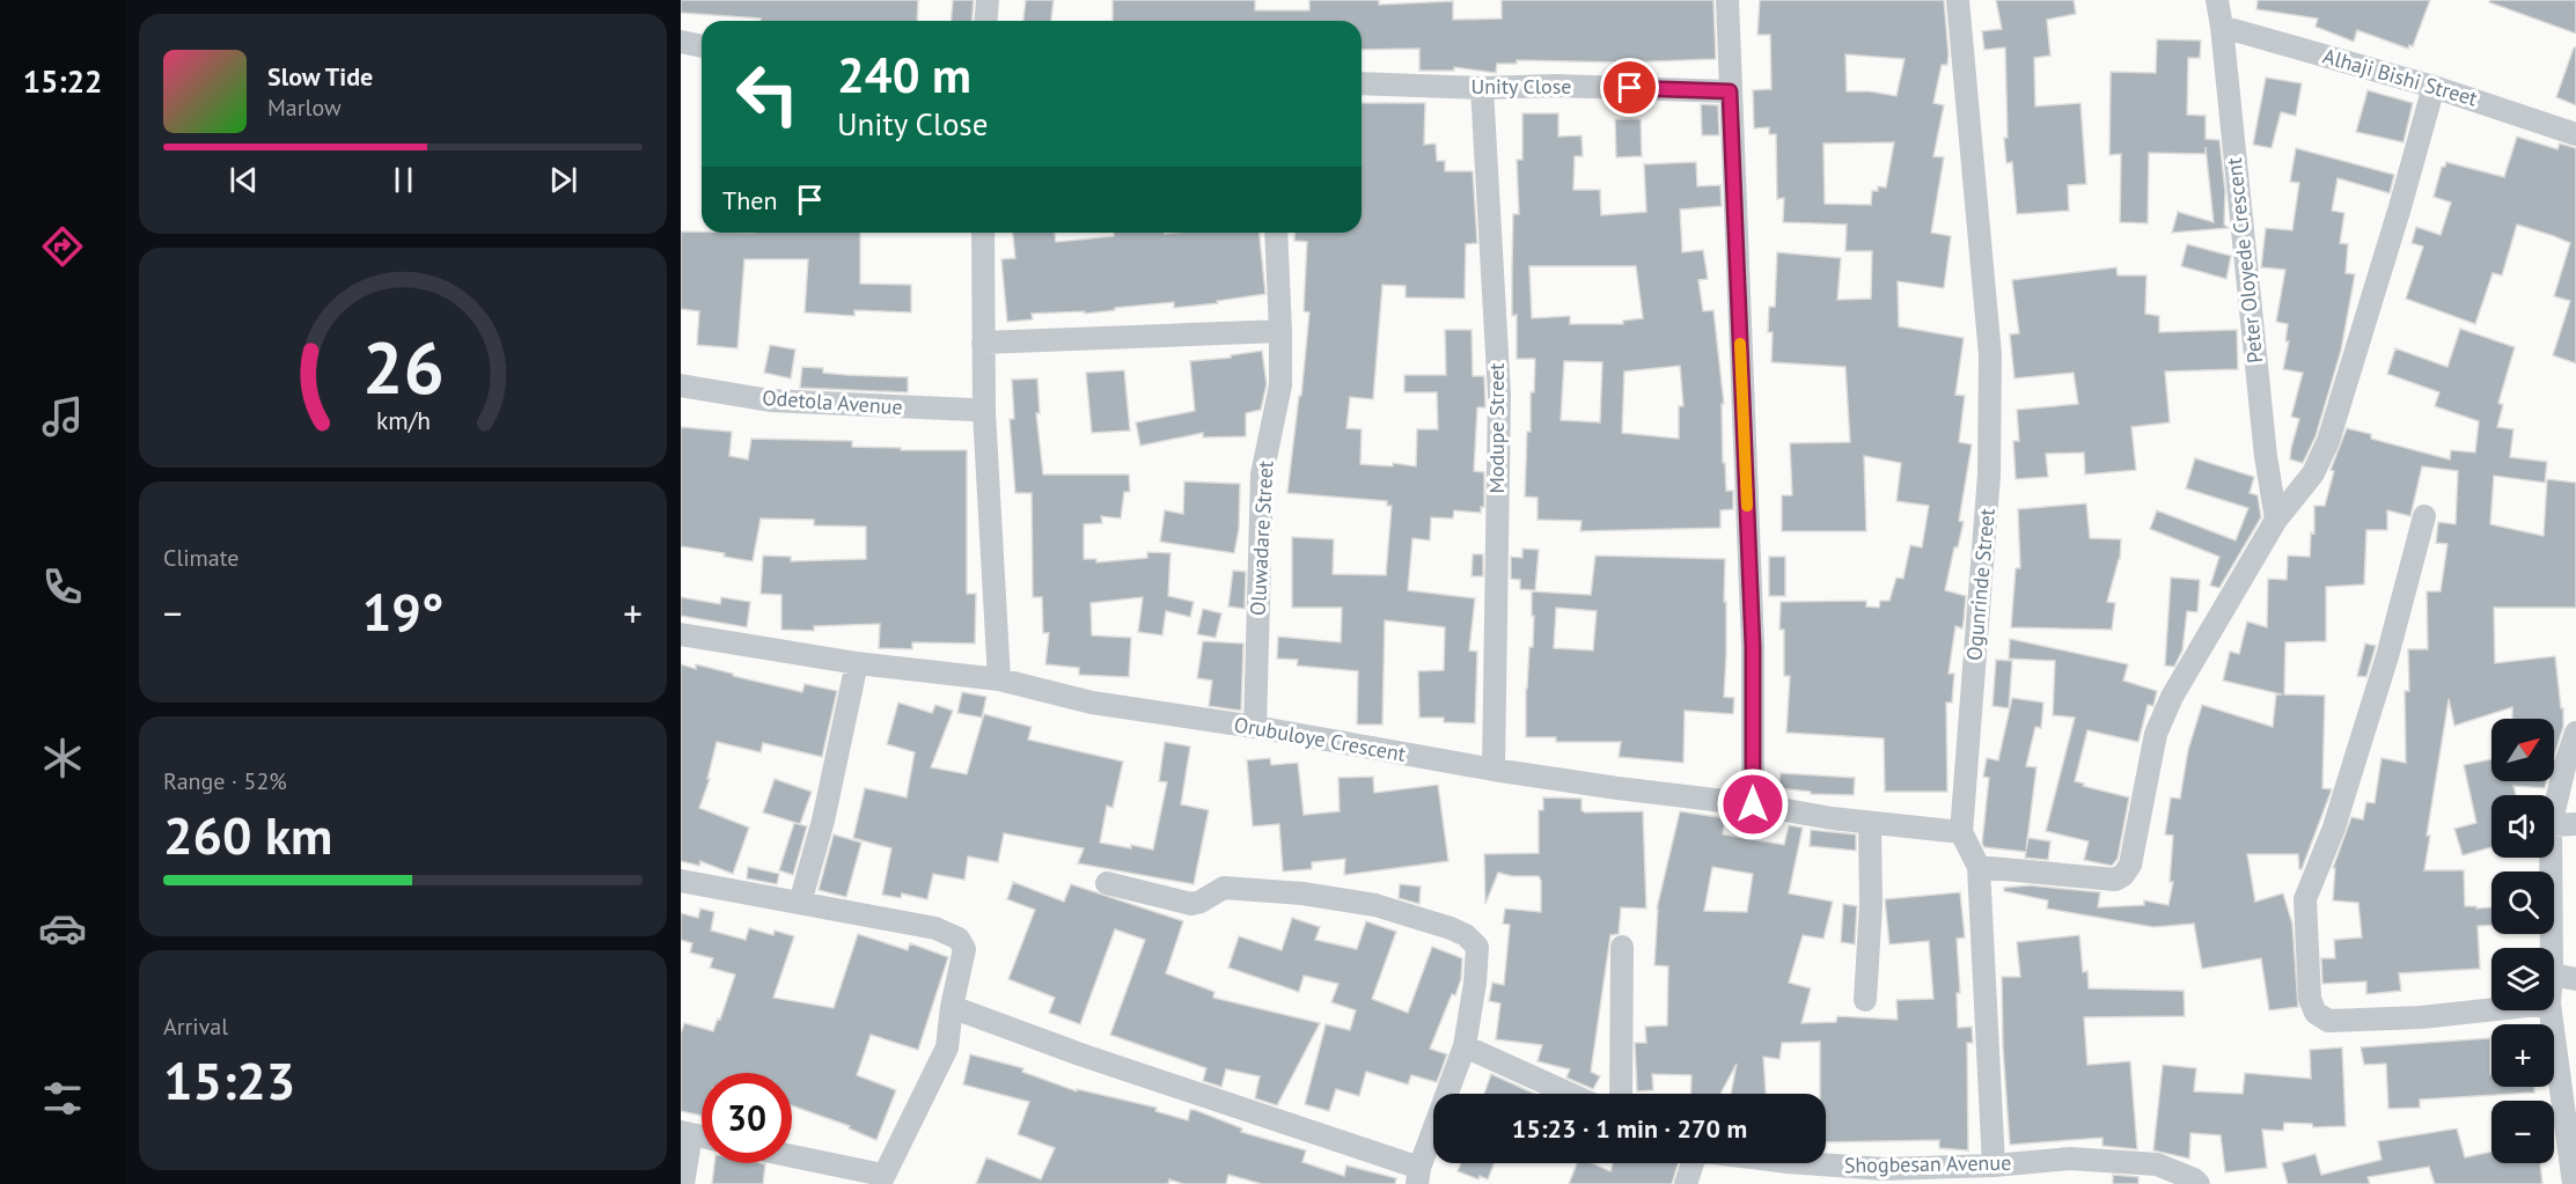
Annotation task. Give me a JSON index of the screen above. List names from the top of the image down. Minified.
{"streets":{"street":["Alhaji Bishi Street","Unity Close","Peter Oloyede Crescent","Odetola Avenue","Modupe Street","Oluwadare Street","Ogunrinde Street","Orubuloye Crescent","Shogbesan Avenue"]},"crossings":[["Alhaji Bishi Street","Peter Oloyede Crescent"],["Unity Close","Modupe Street"],["Modupe Street","Orubuloye Crescent"],["Oluwadare Street","Orubuloye Crescent"],["Ogunrinde Street","Orubuloye Crescent"]],"north":"top right","page":{"tabs":"15:22","turn":["240 m","Unity Close"],"song":["Slow Tide","Marlow"],"then":"Then","tile":["Climate",["Range · 52%","260 km"],["Arrival","15:23"]],"heat":["−","19°","+"],"map_buttons":["+","−"],"limit":"30","trip":"15:23 · 1 min · 270 m","gauge":["26","km/h"]}}
